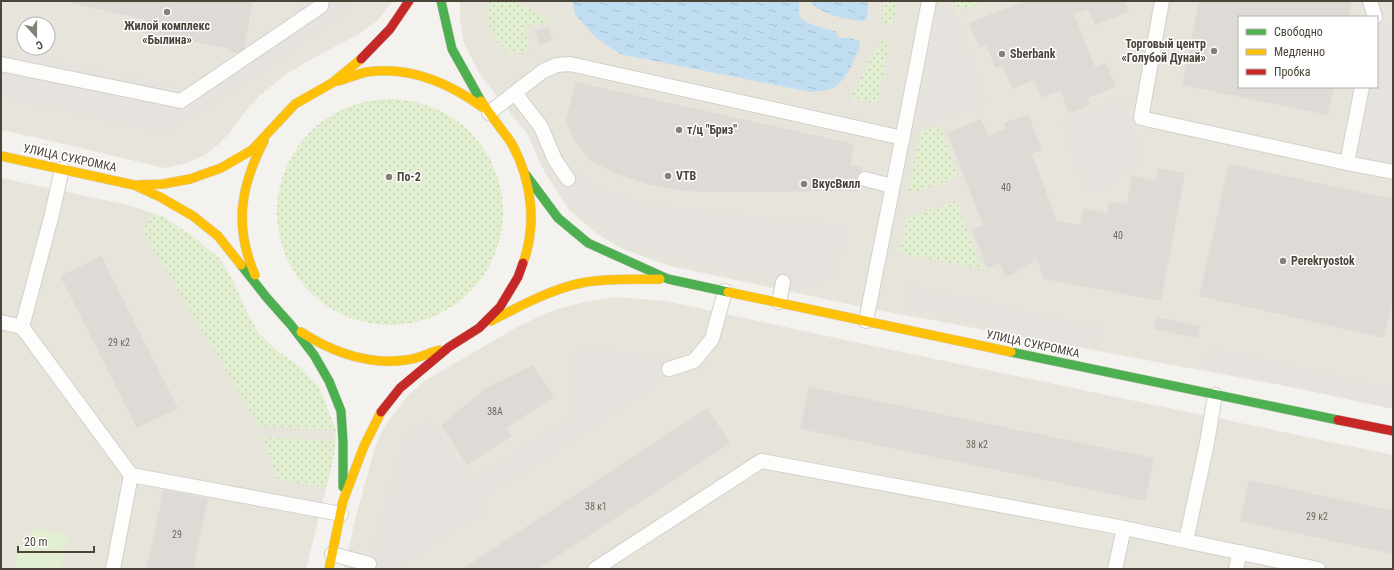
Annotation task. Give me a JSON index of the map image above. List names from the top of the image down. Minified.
{"streets":{"main road":["УЛИЦА СУКРОМКА"]},"places":["Жилой комплекс «Былина»","Торговый центр «Голубой Дунай»","Sberbank","т/ц \"Бриз\"","VTB","По-2","ВкусВилл","Perekryostok"],"house_numbers":["40","40","29 к2","38А","38 к2","38 к1","29 к2","29"],"legend":["Свободно","Медленно","Пробка"],"scale_bar":"20 m","north":"bottom"}
